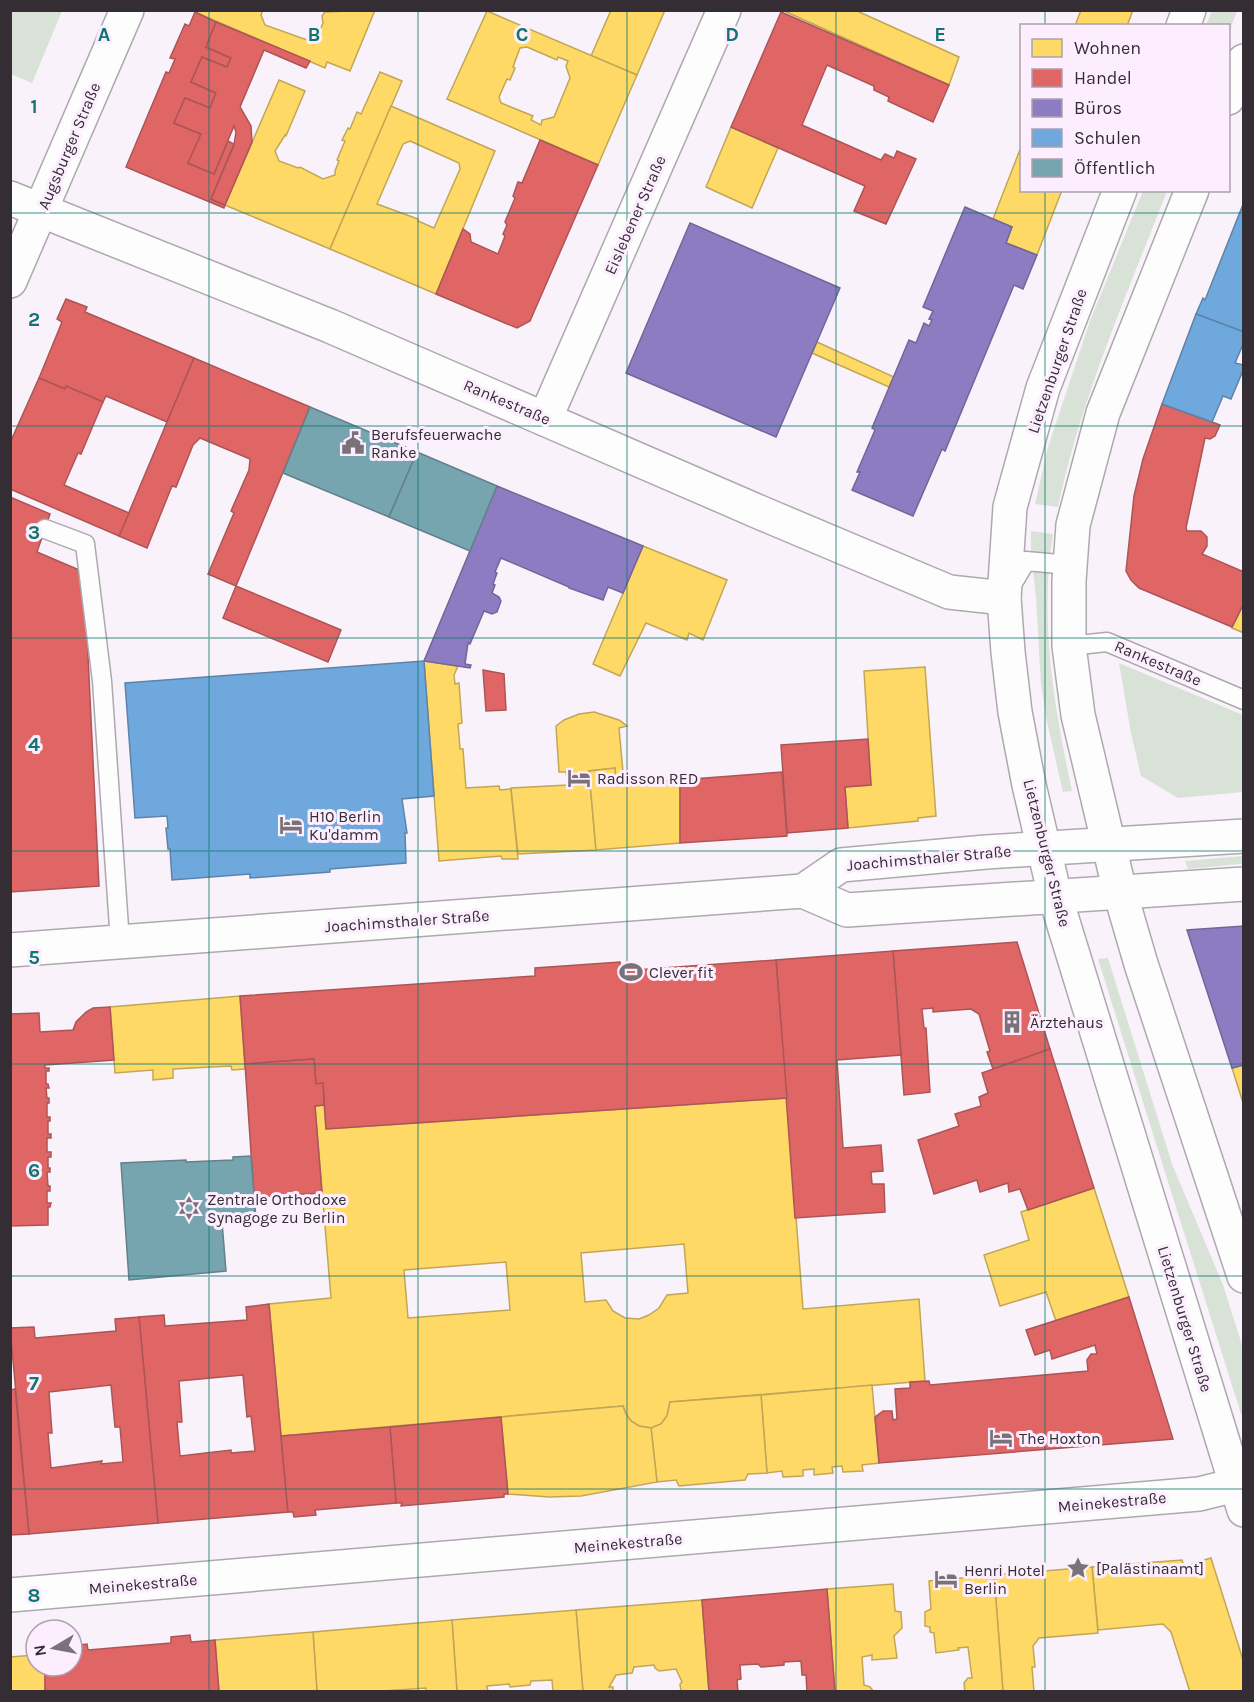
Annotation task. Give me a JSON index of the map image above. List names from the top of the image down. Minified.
{"streets":{"main road":["Augsburger Straße","Eislebener Straße","Lietzenburger Straße","Rankestraße","Joachimsthaler Straße","Meinekestraße"]},"crossings":[["Augsburger Straße","Rankestraße"],["Eislebener Straße","Rankestraße"],["Lietzenburger Straße","Rankestraße"],["Lietzenburger Straße","Joachimsthaler Straße"],["Lietzenburger Straße","Meinekestraße"]],"places":{"public building":["Berufsfeuerwache Ranke"],"hotel":["Radisson RED","H10 Berlin Ku'damm","The Hoxton","Henri Hotel Berlin"],"sports":["Clever fit"],"building":["Ärztehaus"],"synagogue":["Zentrale Orthodoxe Synagoge zu Berlin"],"place":["[Palästinaamt]"]},"legend":["Wohnen","Handel","Büros","Schulen","Öffentlich"],"north":"left","grid":{"columns":["A","B","C","D","E"],"rows":["1","2","3","4","5","6","7","8"]}}
